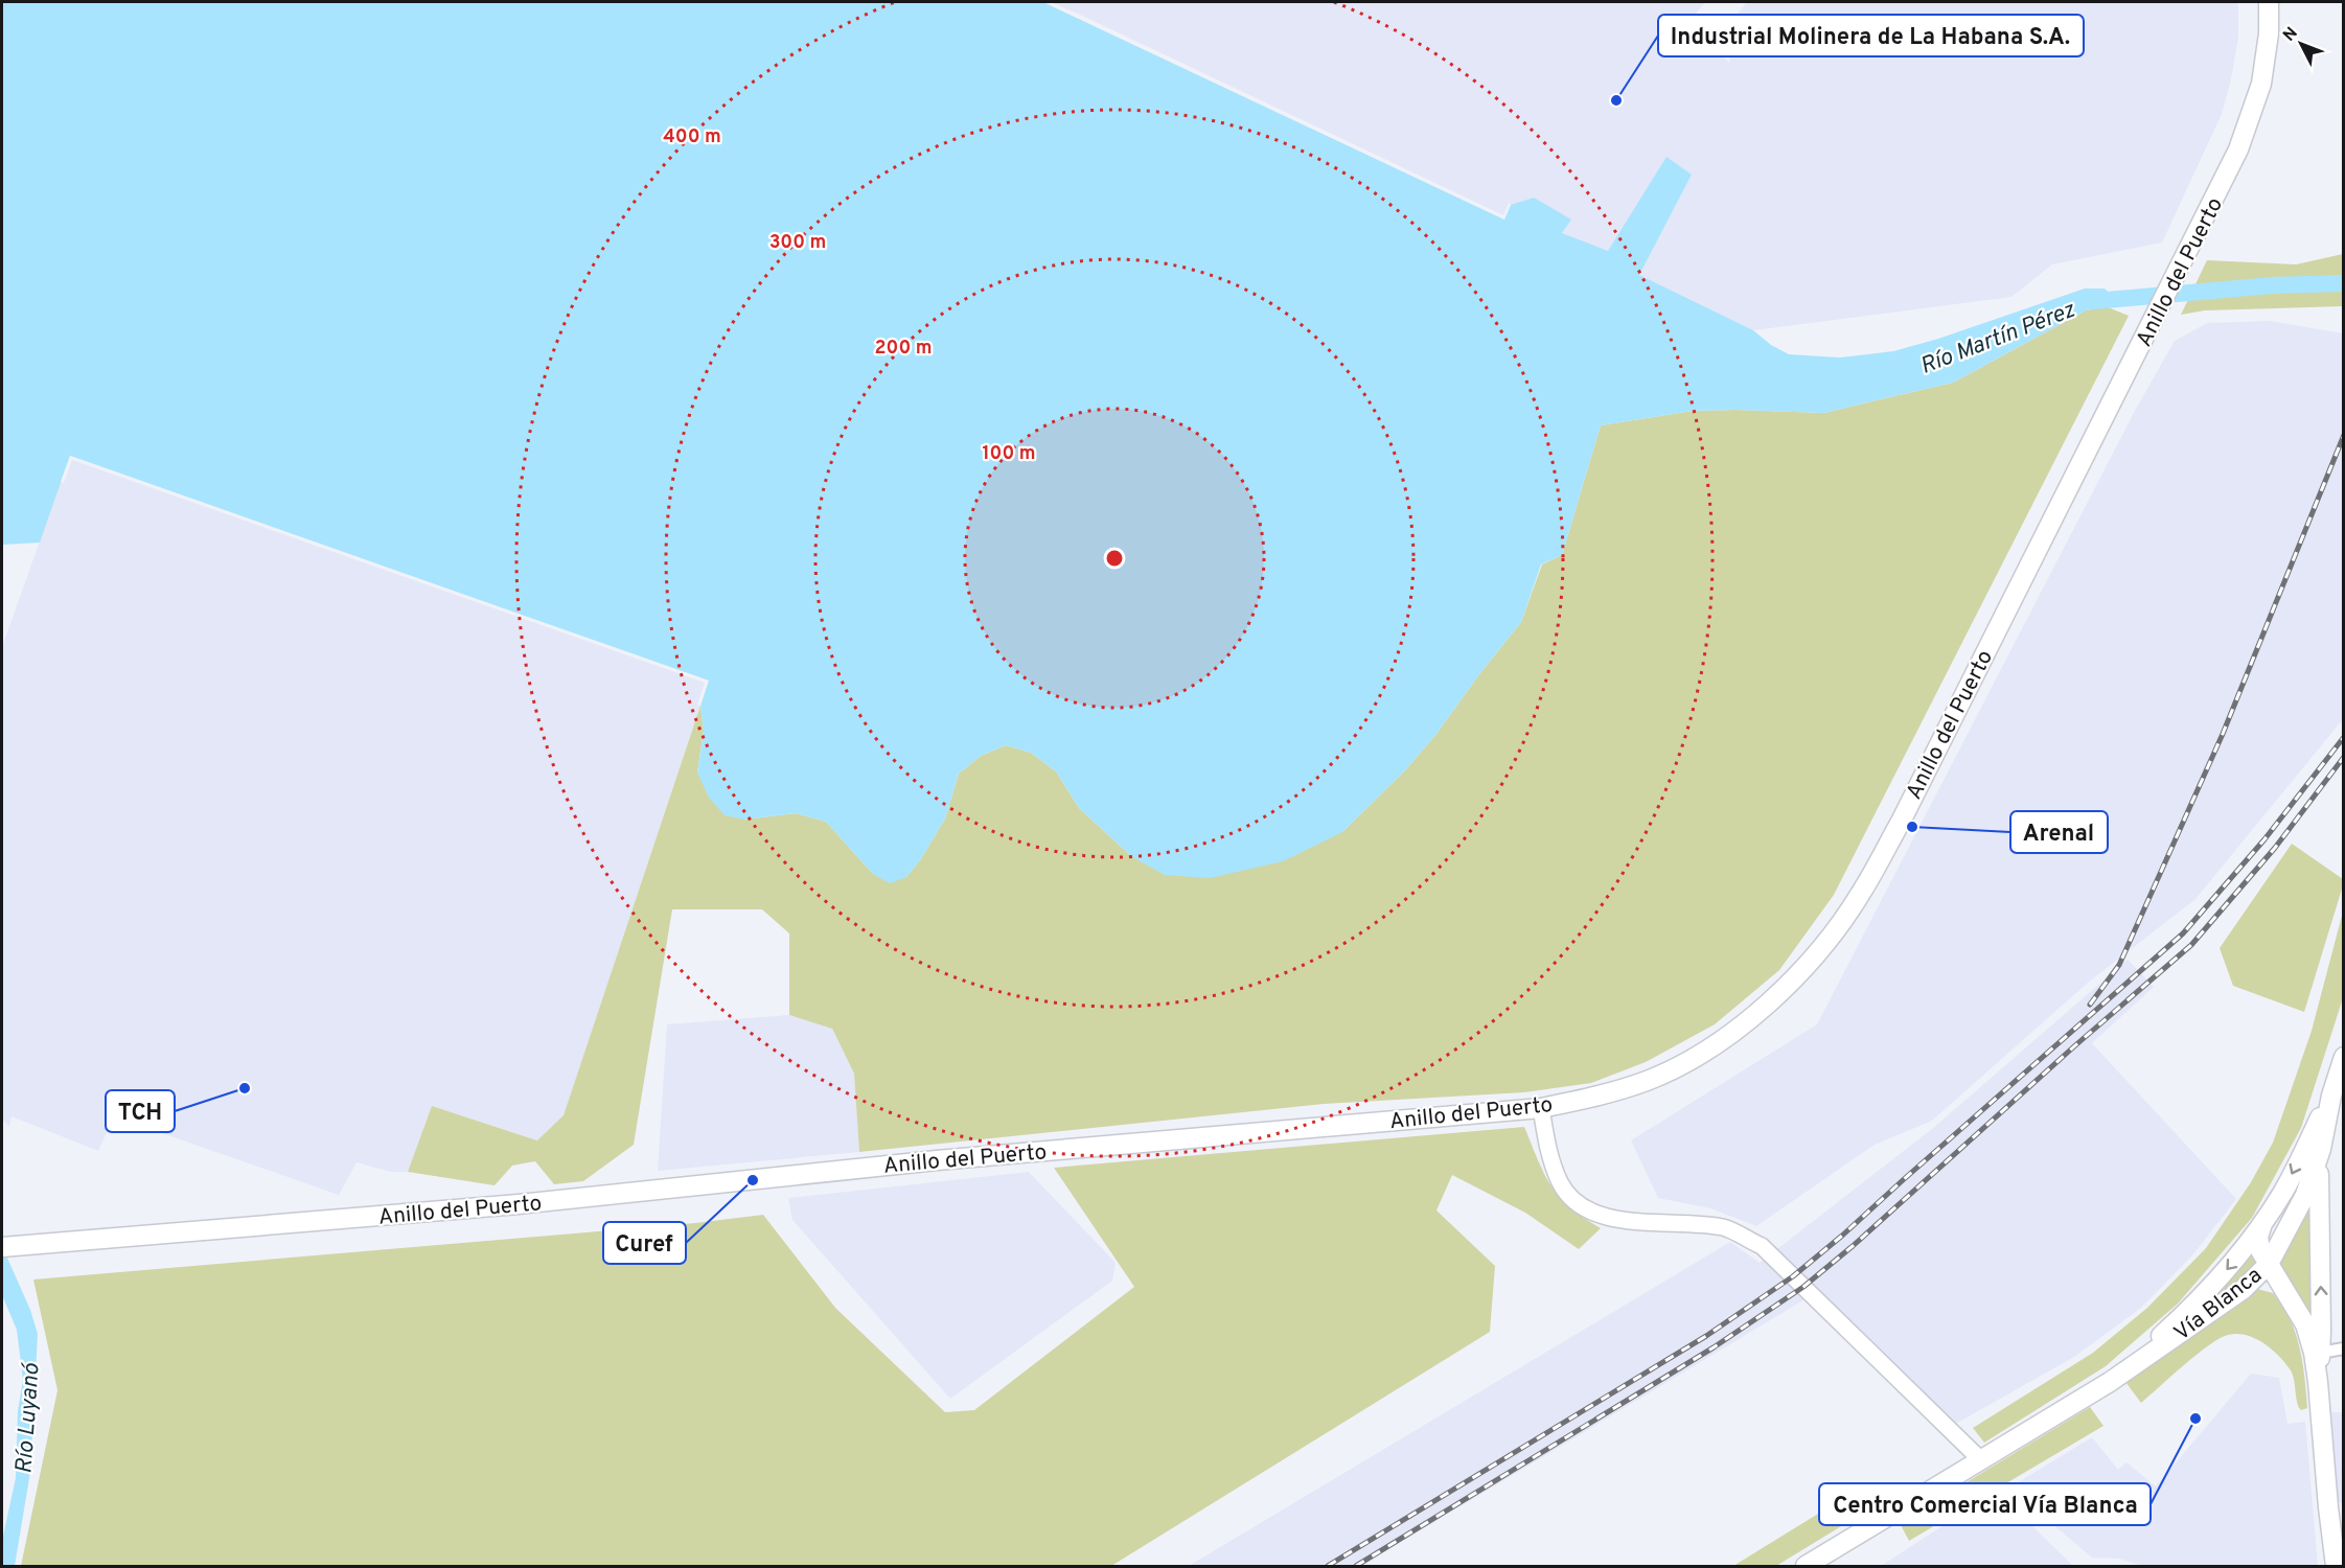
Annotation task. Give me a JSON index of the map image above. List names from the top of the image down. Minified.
{"streets":{"main road":["Anillo del Puerto","Vía Blanca"]},"water":["Río Martín Pérez","Río Luyanó"],"places":["Industrial Molinera de La Habana S.A.","Arenal","TCH","Curef","Centro Comercial Vía Blanca"],"north":"top left","rings":["400 m","300 m","200 m","100 m"]}
